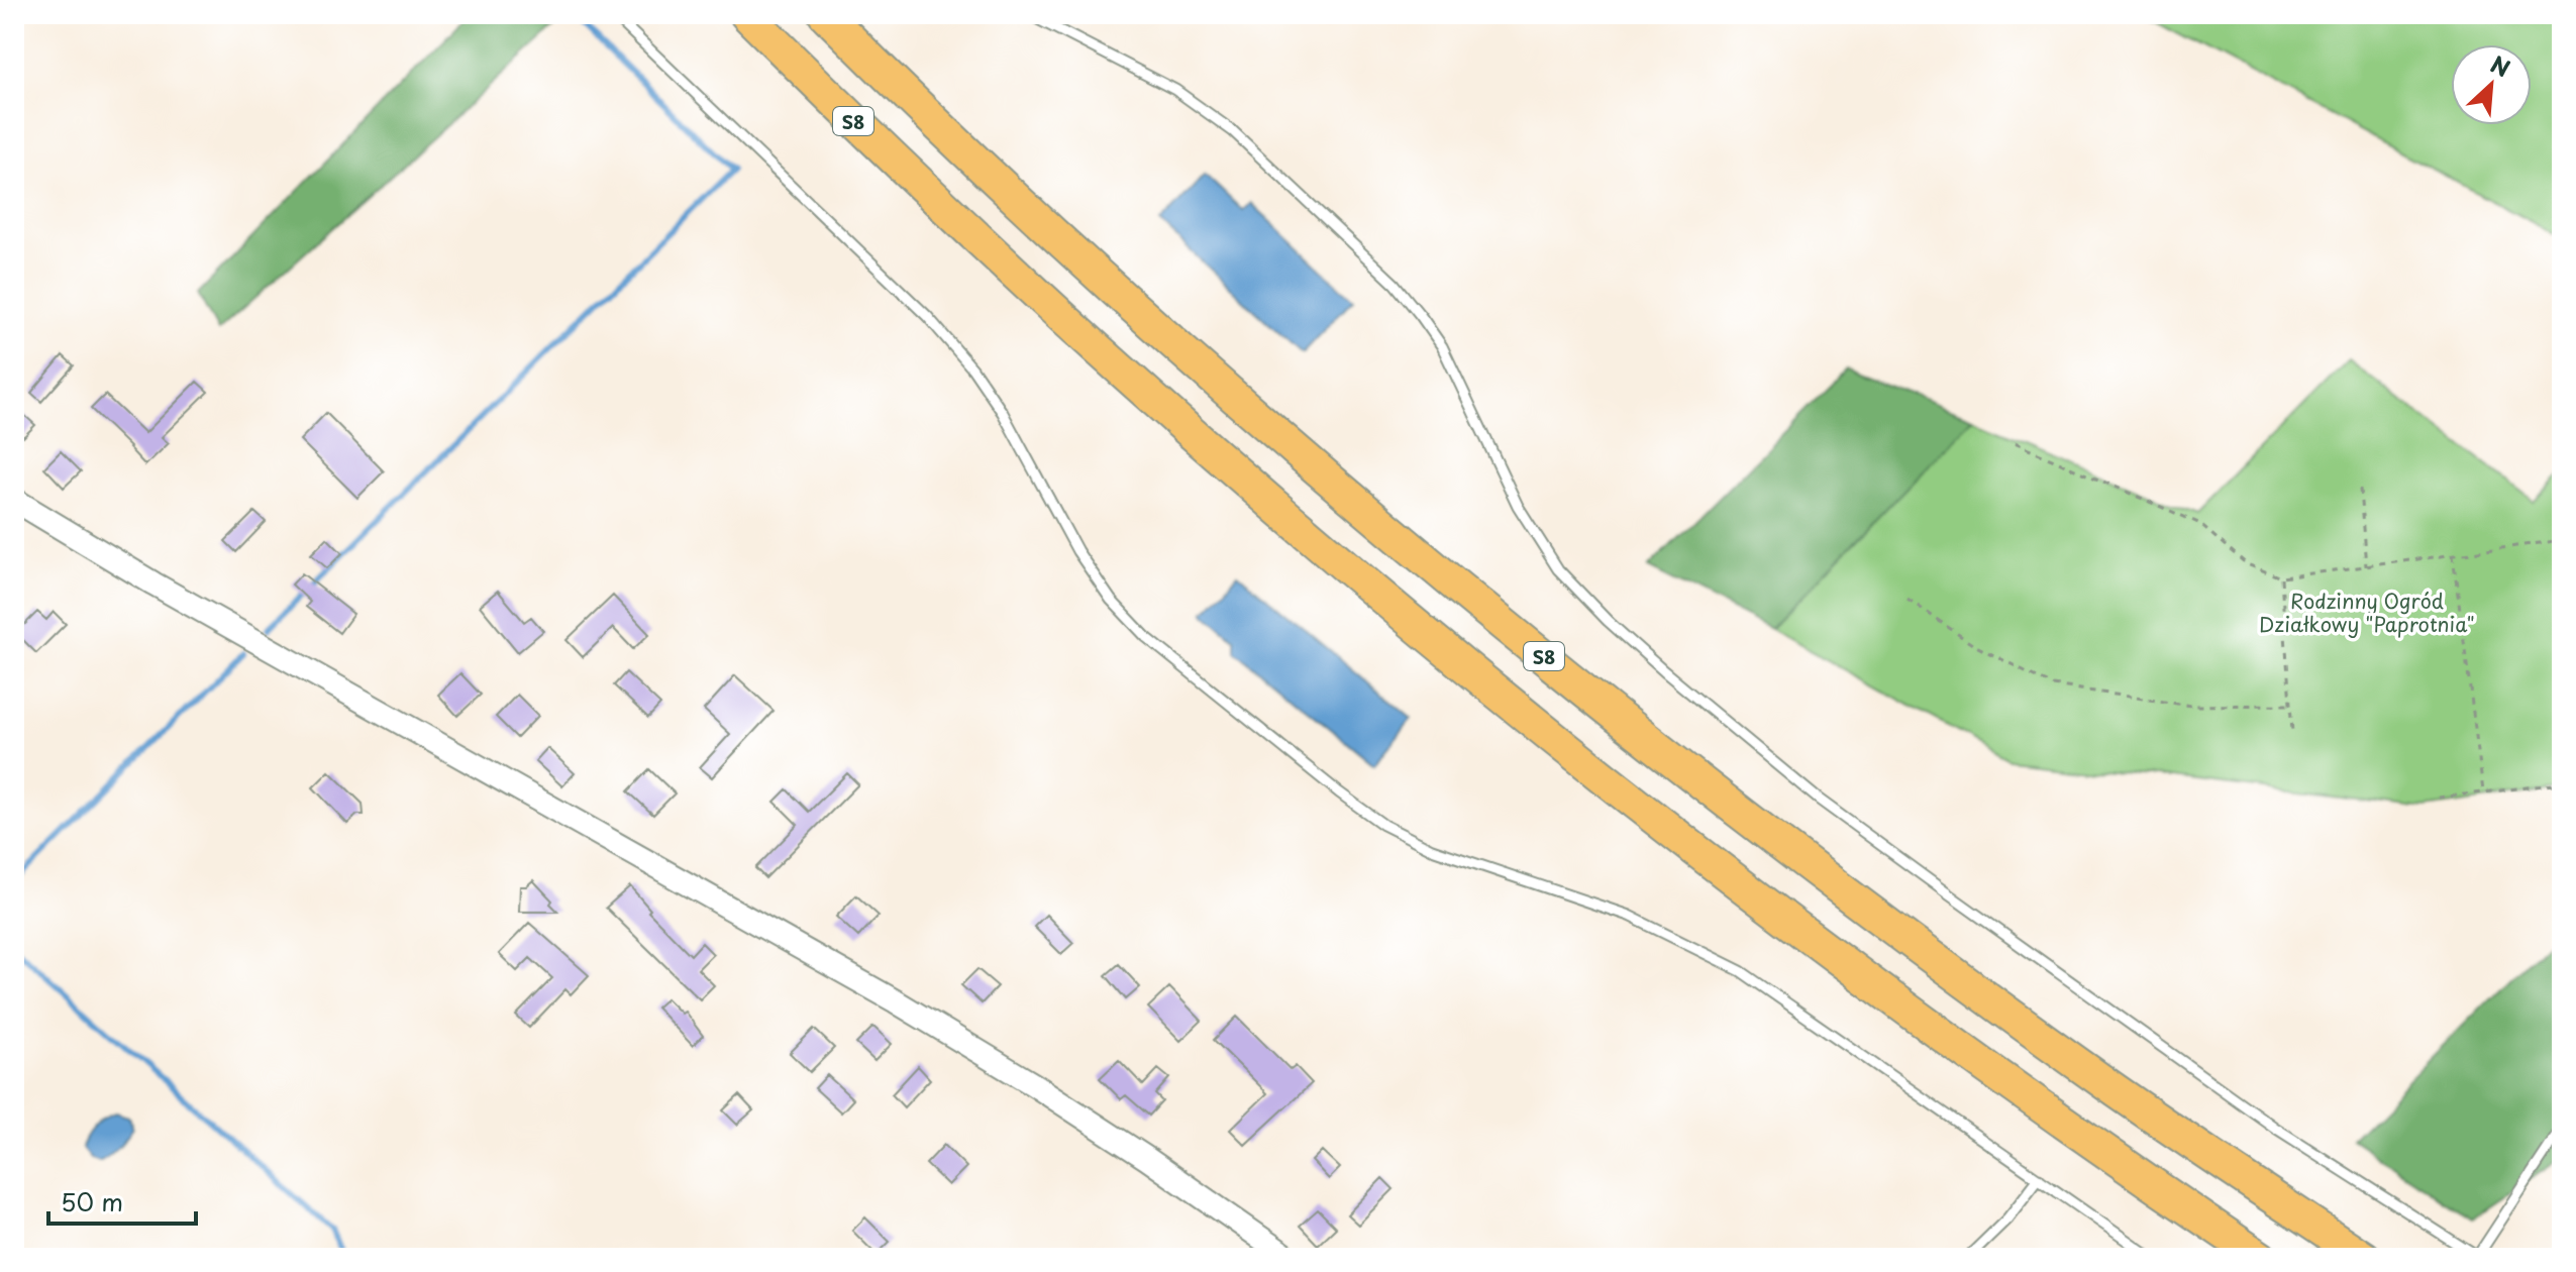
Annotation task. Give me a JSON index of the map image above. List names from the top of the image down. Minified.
{"streets":{"highway":["S8"]},"parks":["Rodzinny Ogród Działkowy \"Paprotnia\""],"scale_bar":"50 m","north":"top right"}
